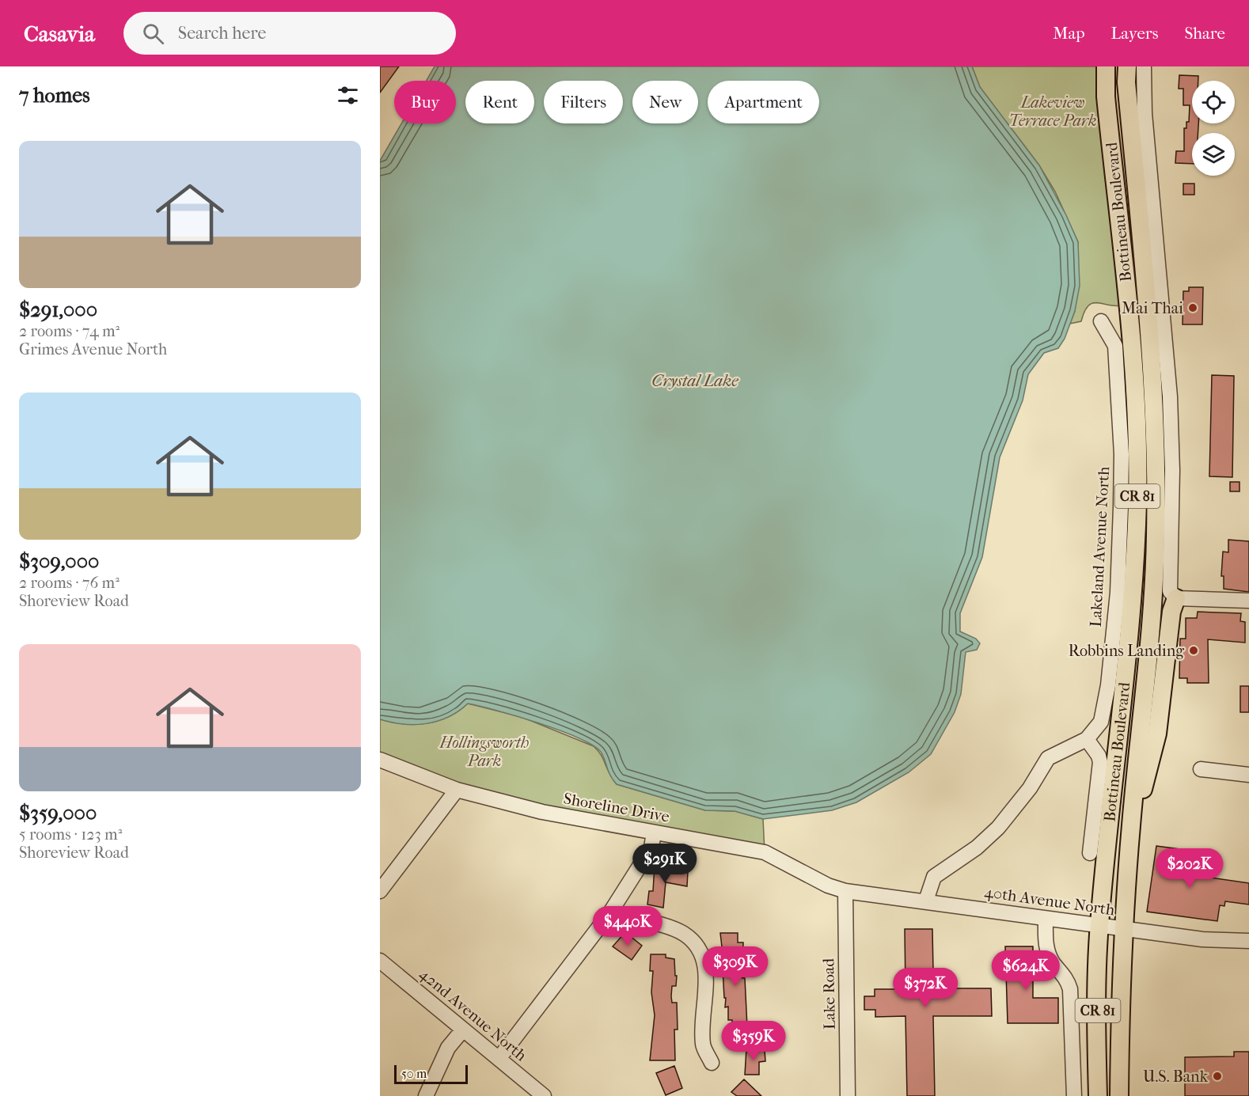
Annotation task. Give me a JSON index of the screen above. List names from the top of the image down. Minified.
{"streets":{"main road":["Bottineau Boulevard","CR 81"],"street":["Lakeland Avenue North","Shoreline Drive","40th Avenue North","Lake Road","42nd Avenue North"]},"crossings":[["Bottineau Boulevard","40th Avenue North"],["Shoreline Drive","40th Avenue North"],["Shoreline Drive","Lake Road"],["40th Avenue North","Lake Road"]],"water":["Crystal Lake"],"parks":["Lakeview Terrace Park","Hollingsworth Park"],"places":["Mai Thai","Robbins Landing","U.S. Bank"],"scale_bar":"50 m","page":{"header":"Casavia","search":"Search here","nav":["Map","Layers","Share"],"heading":"7 homes","chip":["Buy","Rent","Filters","New","Apartment"],"list":[{"name":"$291,000","note":"2 rooms · 74 m² · Grimes Avenue North"},{"name":"$309,000","note":"2 rooms · 76 m² · Shoreview Road"},{"name":"$359,000","note":"5 rooms · 123 m² · Shoreview Road"}],"price":["$291K","$202K","$440K","$309K","$624K","$372K","$359K"],"scale":"50 m"}}
